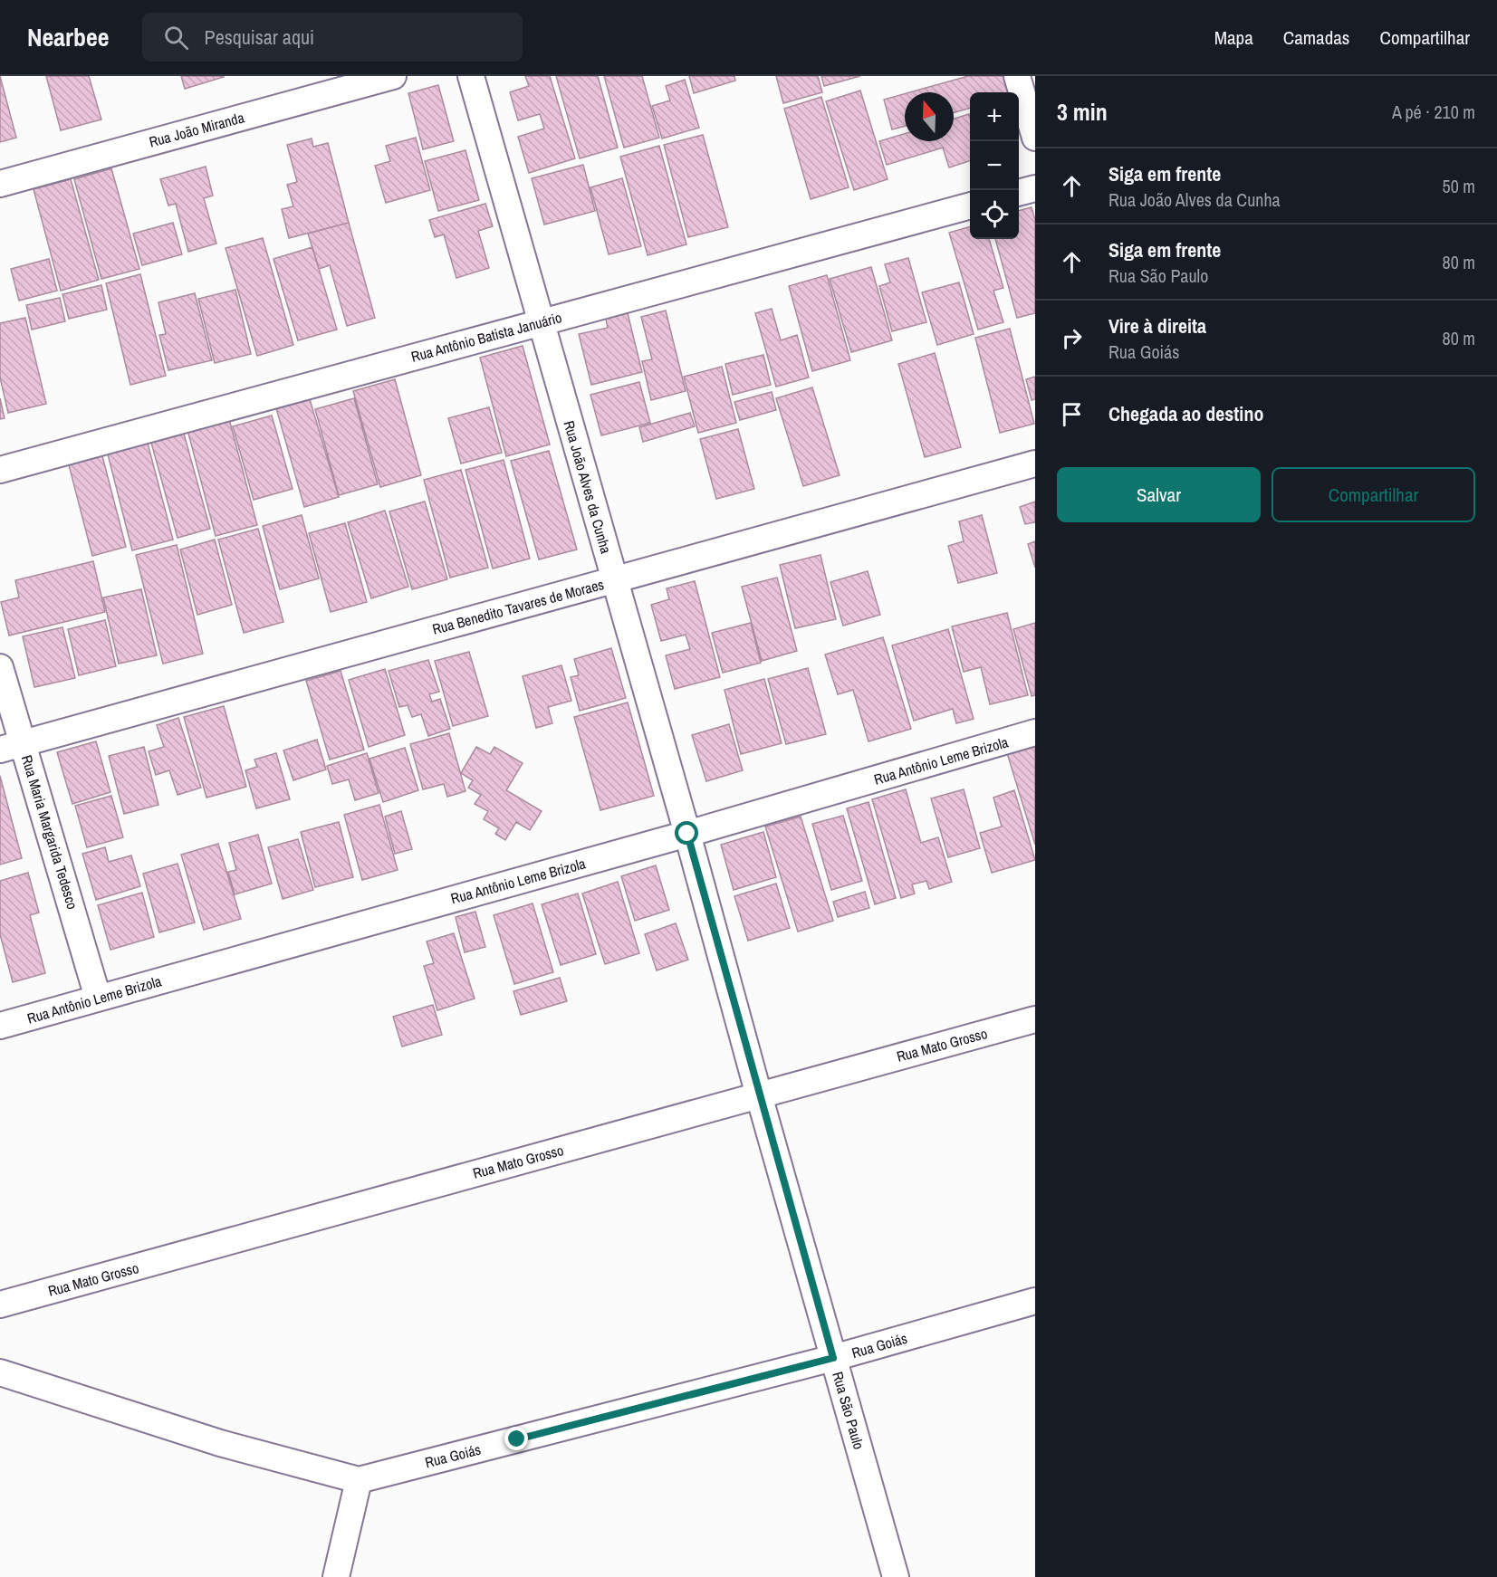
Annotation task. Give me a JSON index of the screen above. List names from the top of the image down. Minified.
{"streets":{"street":["Rua João Miranda","Rua Antônio Batista Januário","Rua João Alves da Cunha","Rua Benedito Tavares de Moraes","Rua Antônio Leme Brizola","Rua Maria Margarida Tedesco","Rua Mato Grosso","Rua Goiás","Rua São Paulo"]},"crossings":[["Rua Antônio Batista Januário","Rua João Alves da Cunha"],["Rua João Alves da Cunha","Rua Benedito Tavares de Moraes"],["Rua João Alves da Cunha","Rua Antônio Leme Brizola"],["Rua João Alves da Cunha","Rua São Paulo"],["Rua Benedito Tavares de Moraes","Rua Maria Margarida Tedesco"],["Rua Antônio Leme Brizola","Rua Maria Margarida Tedesco"],["Rua Mato Grosso","Rua São Paulo"],["Rua Goiás","Rua São Paulo"]],"north":"top","page":{"header":"Nearbee","search":"Pesquisar aqui","nav":["Mapa","Camadas","Compartilhar"],"heading":["3 min","A pé · 210 m"],"map_buttons":["+","−"],"list":[["Siga em frente","Rua João Alves da Cunha","50 m"],["Siga em frente","Rua São Paulo","80 m"],["Vire à direita","Rua Goiás","80 m"],"Chegada ao destino"],"buttons":["Salvar","Compartilhar"]}}
